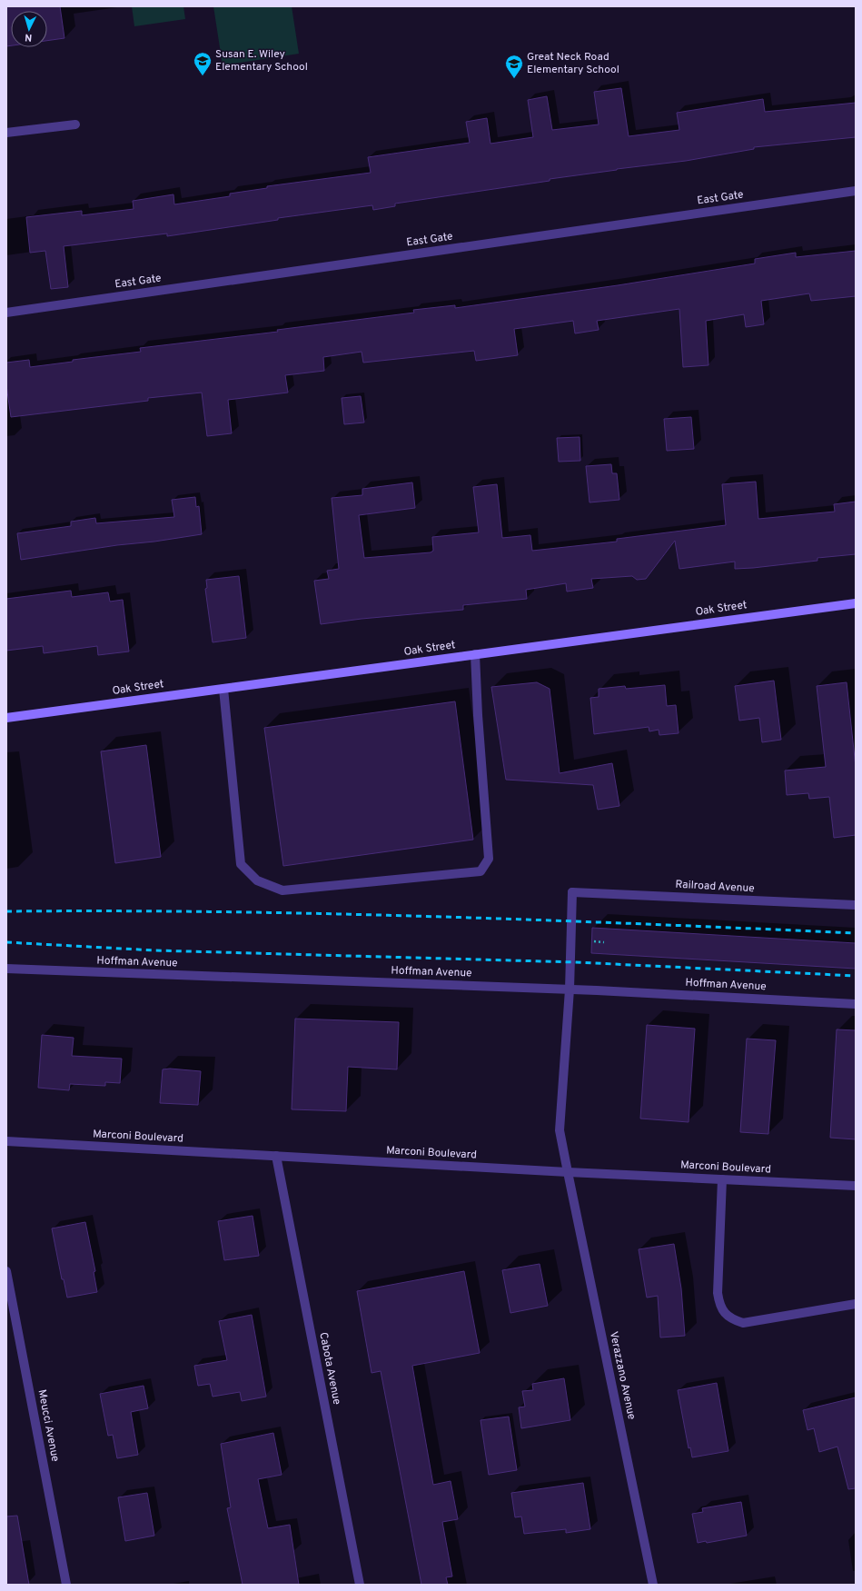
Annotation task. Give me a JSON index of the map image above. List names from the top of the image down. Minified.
{"streets":{"main road":["Oak Street"],"street":["East Gate","Railroad Avenue","Hoffman Avenue","Marconi Boulevard","Cabota Avenue","Verazzano Avenue","Meucci Avenue"]},"crossings":[["Railroad Avenue","Verazzano Avenue"],["Hoffman Avenue","Verazzano Avenue"],["Marconi Boulevard","Cabota Avenue"],["Marconi Boulevard","Verazzano Avenue"]],"places":{"school or university":["Susan E. Wiley Elementary School","Great Neck Road Elementary School"]},"north":"bottom"}
